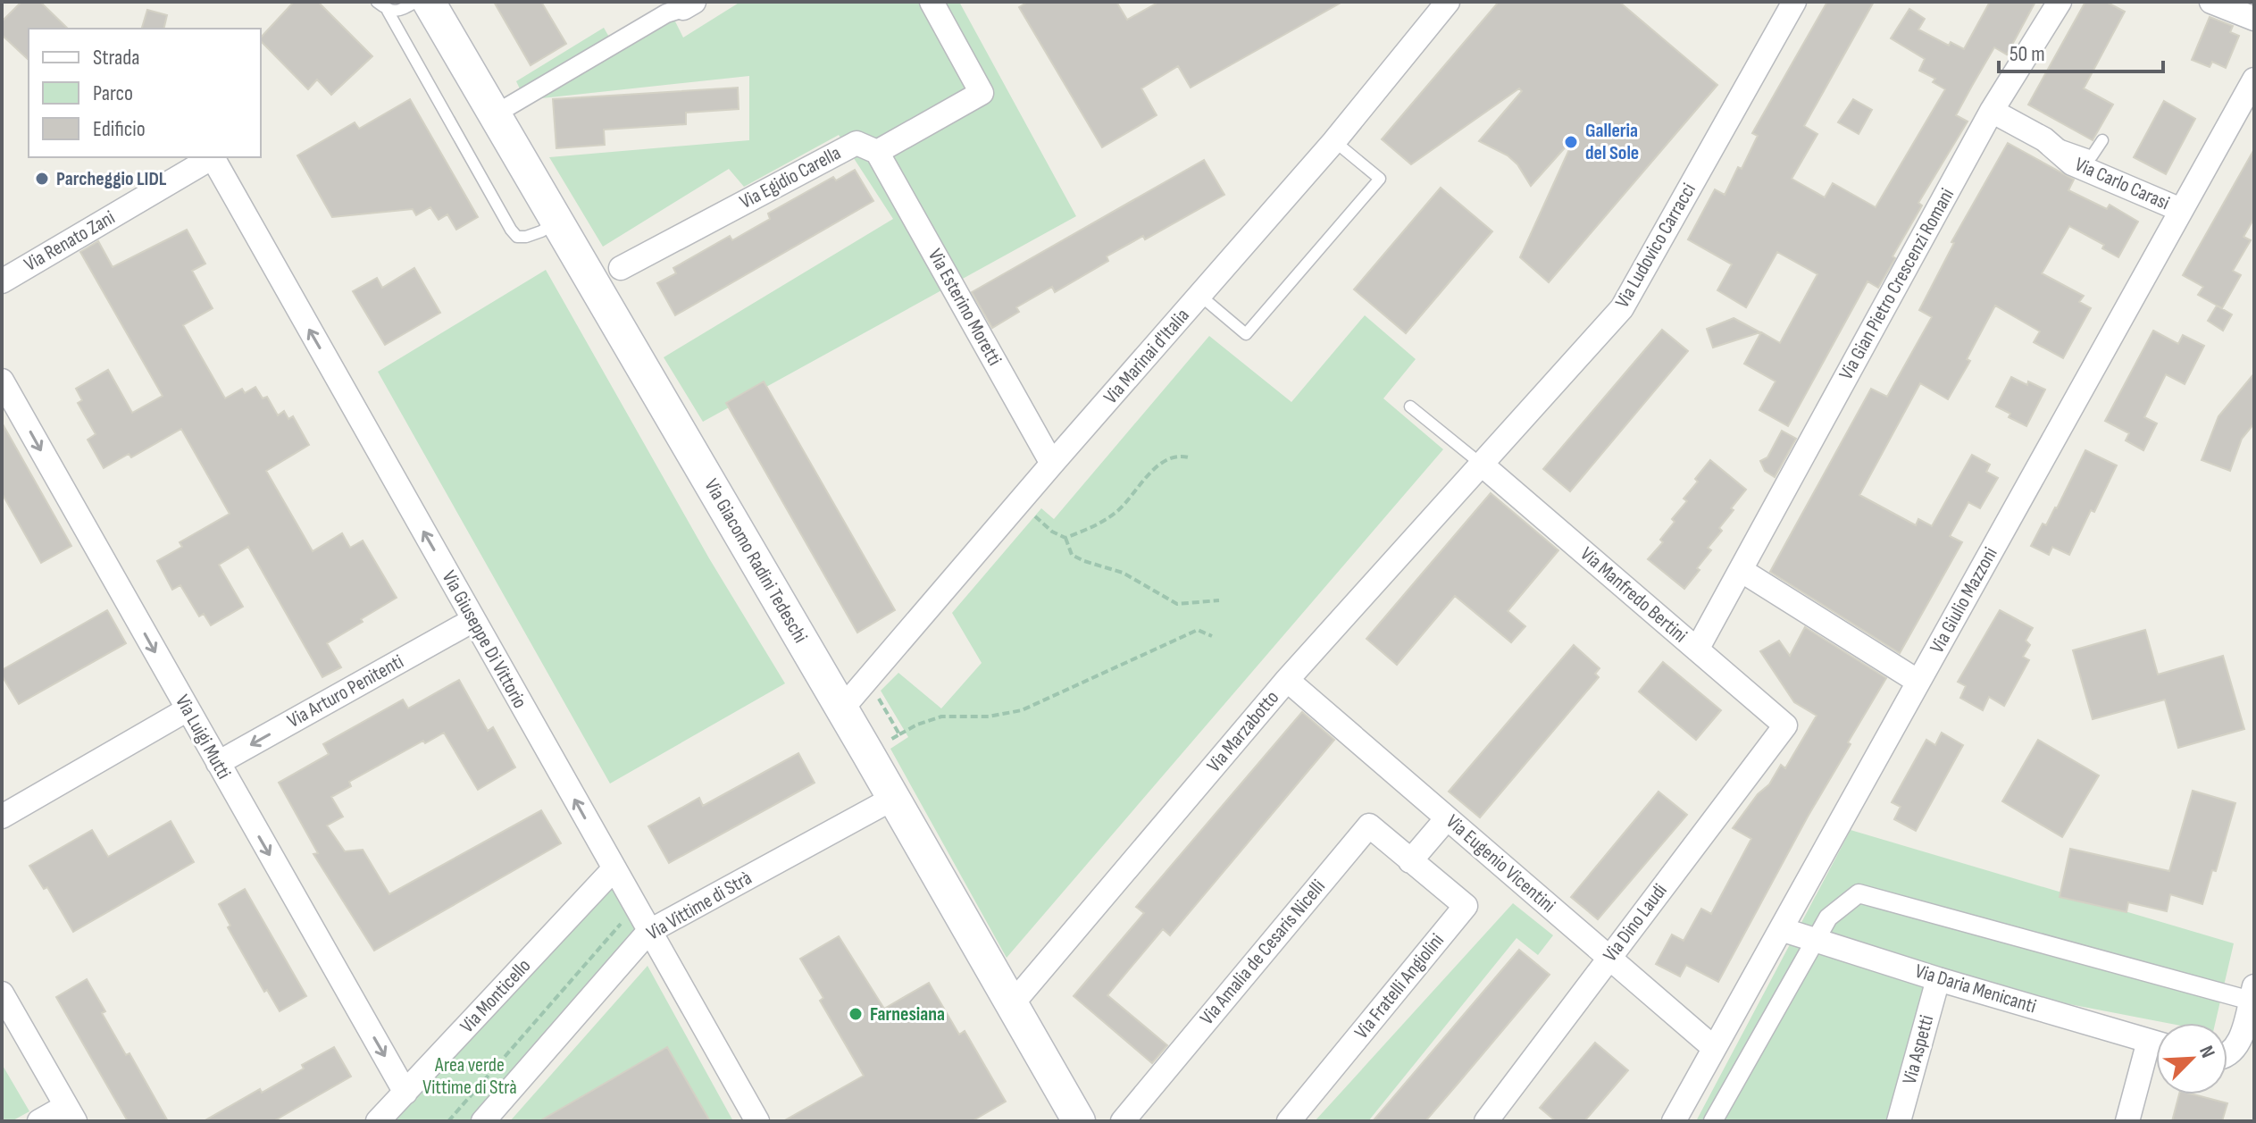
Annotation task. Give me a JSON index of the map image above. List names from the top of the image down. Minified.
{"streets":{"main road":["Via Giacomo Radini Tedeschi"],"street":["Via Egidio Carella","Via Carlo Carasi","Via Renato Zani","Via Ludovico Carracci","Via Gian Pietro Crescenzi Romani","Via Esterino Moretti","Via Marinai d'Italia","Via Manfredo Bertini","Via Giulio Mazzoni","Via Giuseppe Di Vittorio","Via Arturo Penitenti","Via Marzabotto","Via Luigi Mutti","Via Eugenio Vicentini","Via Vittime di Strà","Via Dino Laudi","Via Amalia de Cesaris Nicelli","Via Fratelli Angiolini","Via Daria Menicanti","Via Monticello","Via Aspetti"]},"crossings":[["Via Egidio Carella","Via Esterino Moretti"],["Via Carlo Carasi","Via Gian Pietro Crescenzi Romani"],["Via Carlo Carasi","Via Giulio Mazzoni"],["Via Renato Zani","Via Giuseppe Di Vittorio"],["Via Ludovico Carracci","Via Manfredo Bertini"],["Via Ludovico Carracci","Via Marzabotto"],["Via Gian Pietro Crescenzi Romani","Via Manfredo Bertini"],["Via Esterino Moretti","Via Marinai d'Italia"],["Via Marinai d'Italia","Via Giacomo Radini Tedeschi"],["Via Giacomo Radini Tedeschi","Via Marzabotto"],["Via Giacomo Radini Tedeschi","Via Vittime di Strà"],["Via Manfredo Bertini","Via Marzabotto"],["Via Manfredo Bertini","Via Dino Laudi"],["Via Giulio Mazzoni","Via Eugenio Vicentini"],["Via Giulio Mazzoni","Via Daria Menicanti"],["Via Giuseppe Di Vittorio","Via Arturo Penitenti"],["Via Giuseppe Di Vittorio","Via Vittime di Strà"],["Via Giuseppe Di Vittorio","Via Monticello"],["Via Arturo Penitenti","Via Luigi Mutti"],["Via Marzabotto","Via Eugenio Vicentini"],["Via Luigi Mutti","Via Monticello"],["Via Eugenio Vicentini","Via Dino Laudi"],["Via Amalia de Cesaris Nicelli","Via Fratelli Angiolini"],["Via Daria Menicanti","Via Aspetti"]],"one_way":["Via Giuseppe Di Vittorio","Via Arturo Penitenti","Via Luigi Mutti"],"parks":["Area verde Vittime di Strà"],"places":["Galleria del Sole","Parcheggio LIDL","Farnesiana"],"legend":["Strada","Parco","Edificio"],"scale_bar":"50 m","north":"top right"}
